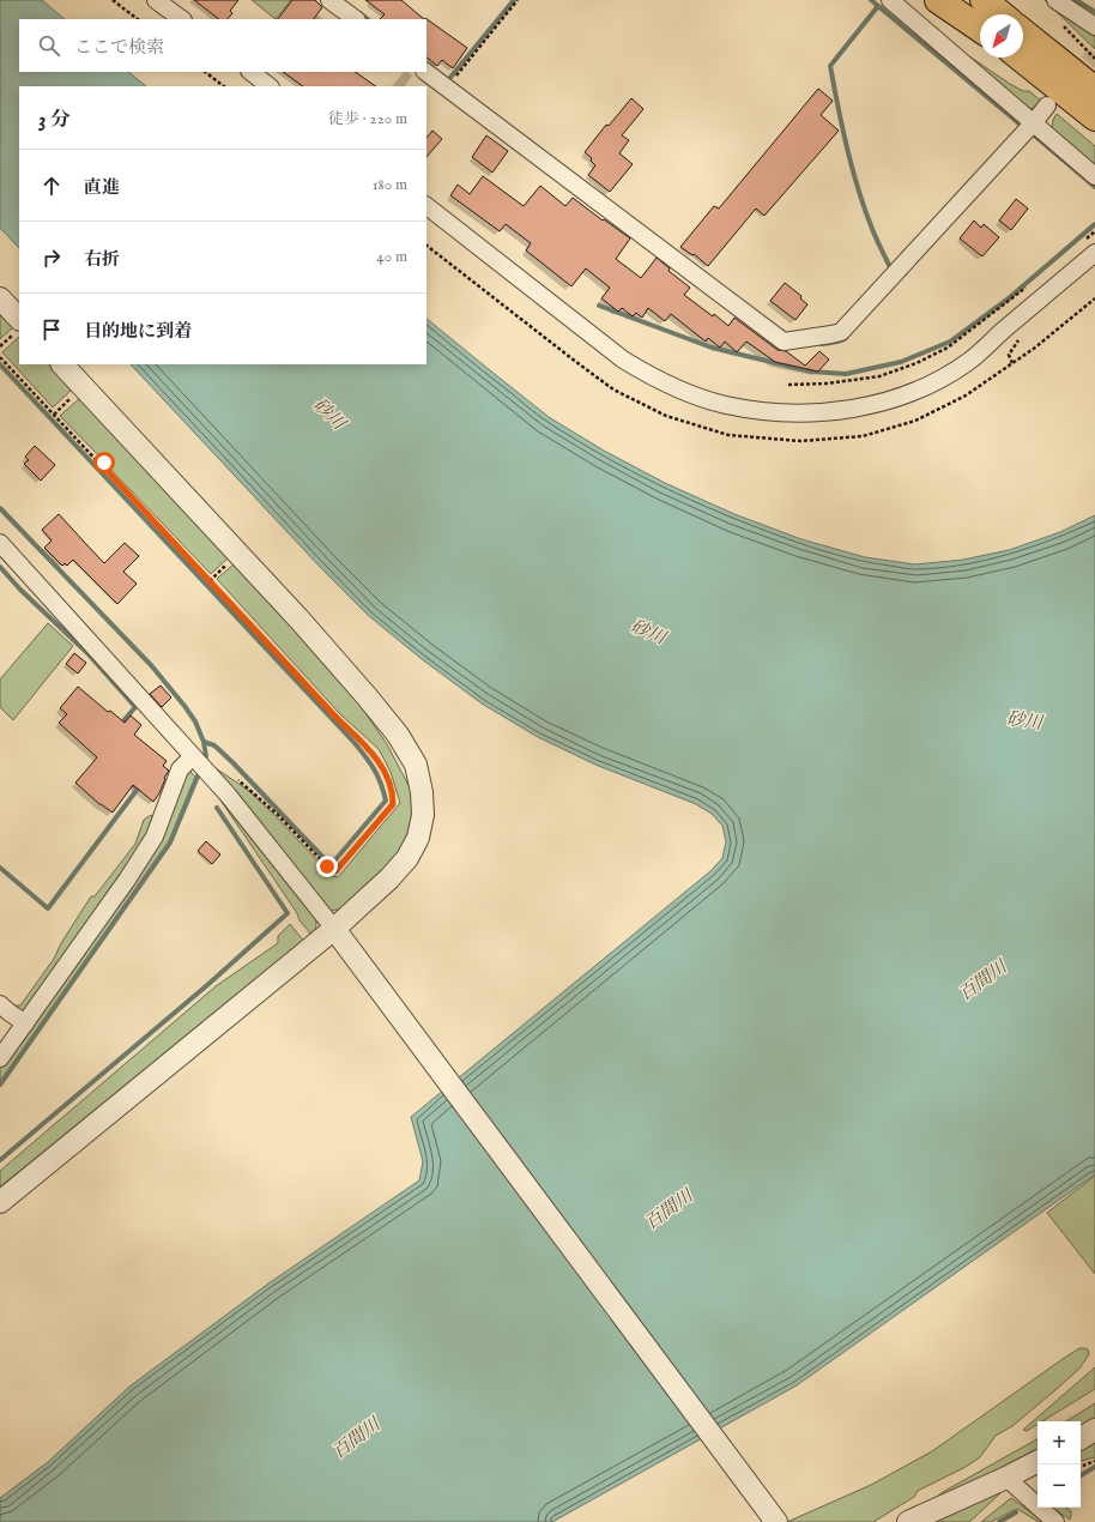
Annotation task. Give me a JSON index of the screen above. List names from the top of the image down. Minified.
{"water":["砂川","百間川"],"north":"bottom left","page":{"search":"ここで検索","heading":["3 分","徒歩 · 220 m"],"list":[["直進","180 m"],["右折","40 m"],"目的地に到着"],"map_buttons":["+","−"]}}
